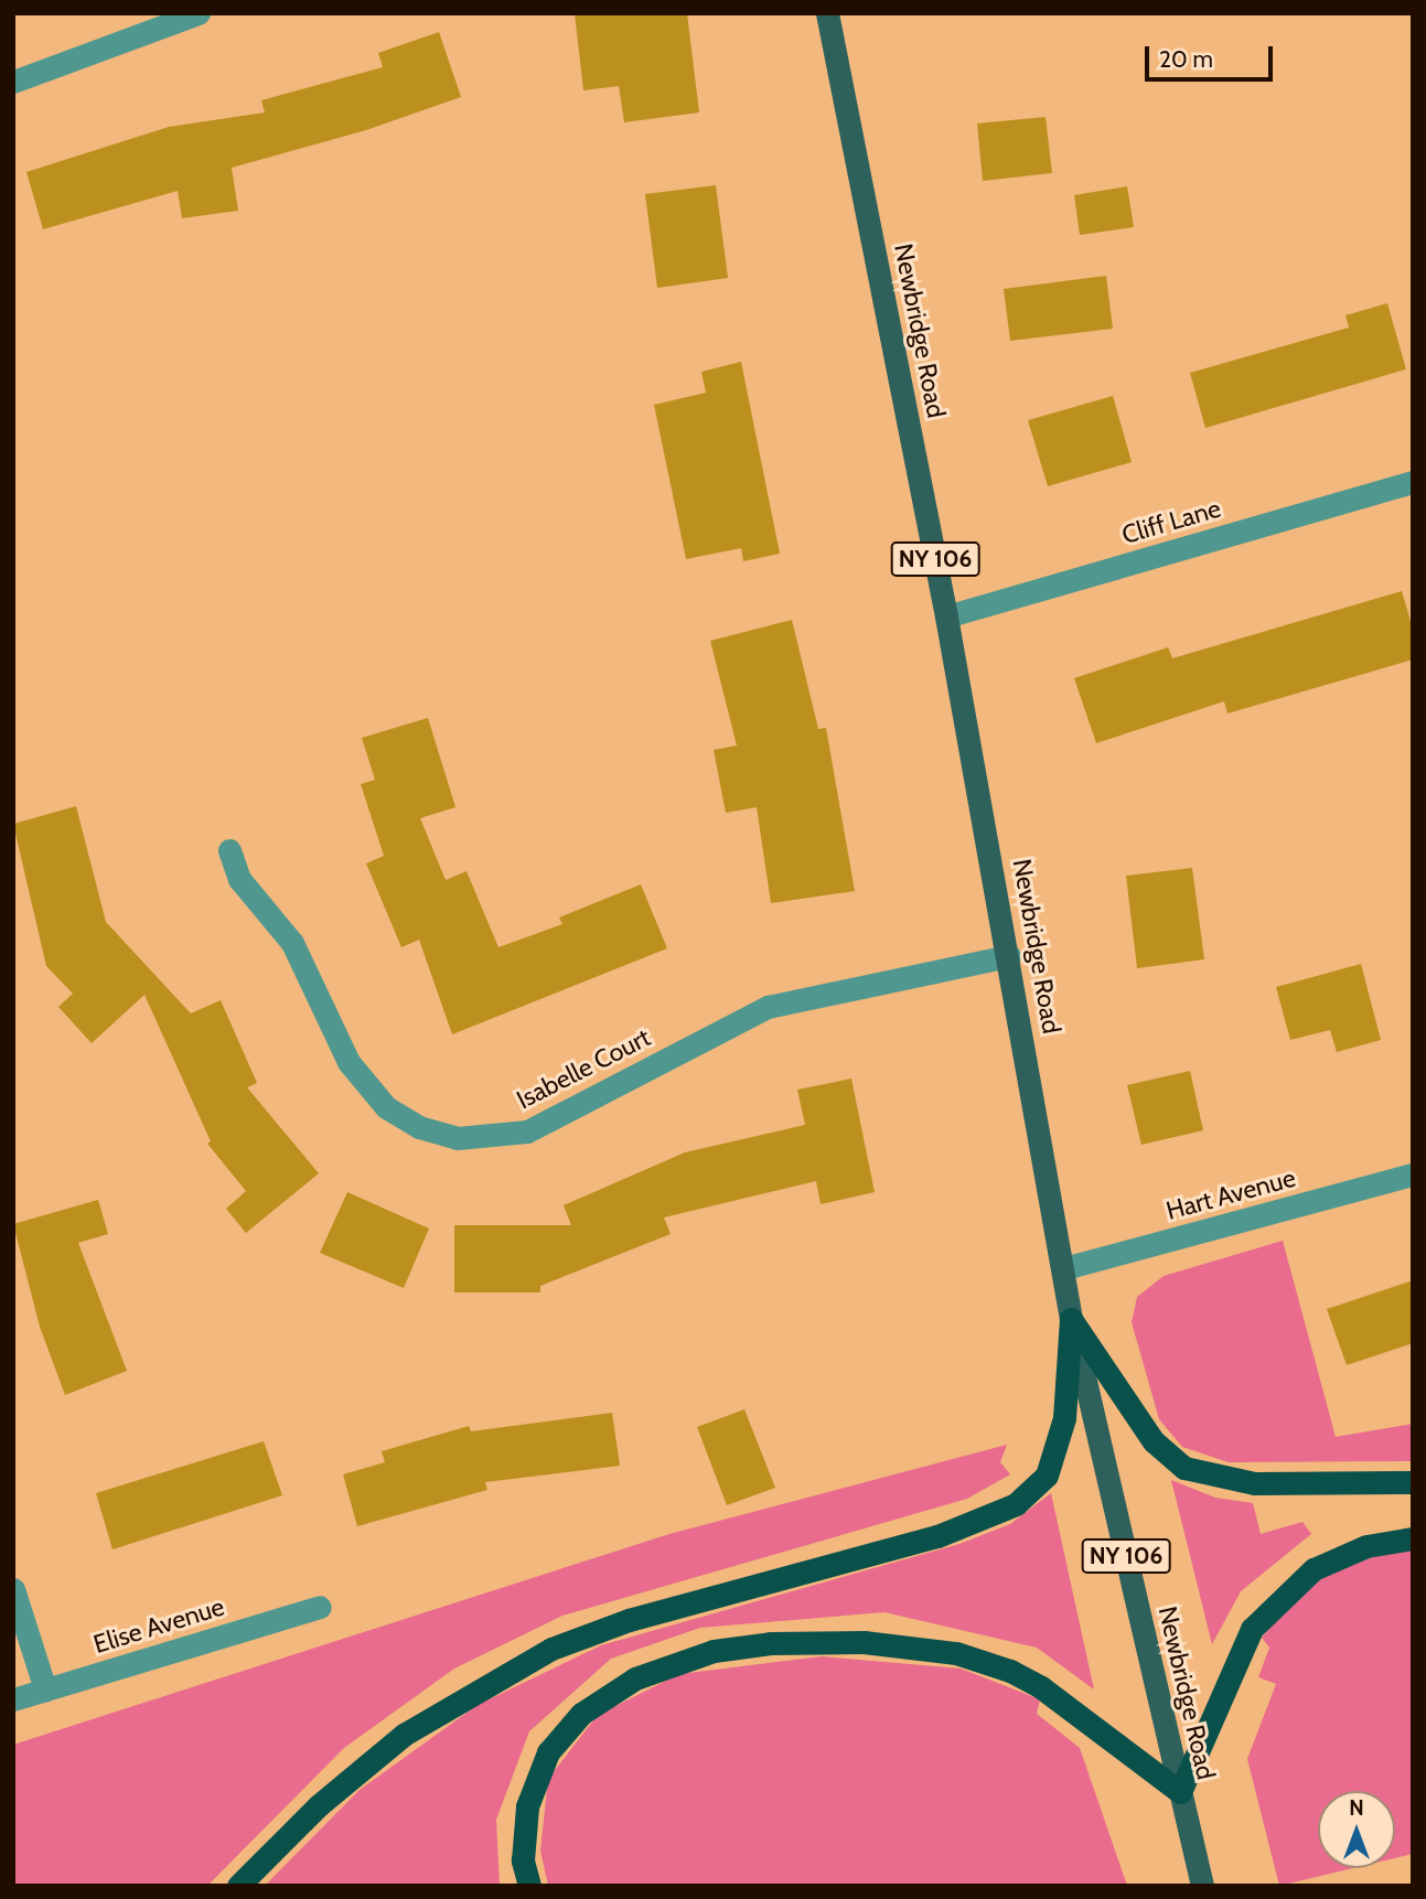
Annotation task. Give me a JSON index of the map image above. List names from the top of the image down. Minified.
{"streets":{"main road":["Newbridge Road","NY 106"],"street":["Cliff Lane","Isabelle Court","Hart Avenue","Elise Avenue"]},"crossings":[["Newbridge Road","Cliff Lane"],["Newbridge Road","Isabelle Court"],["Newbridge Road","Hart Avenue"]],"scale_bar":"20 m","north":"top"}
